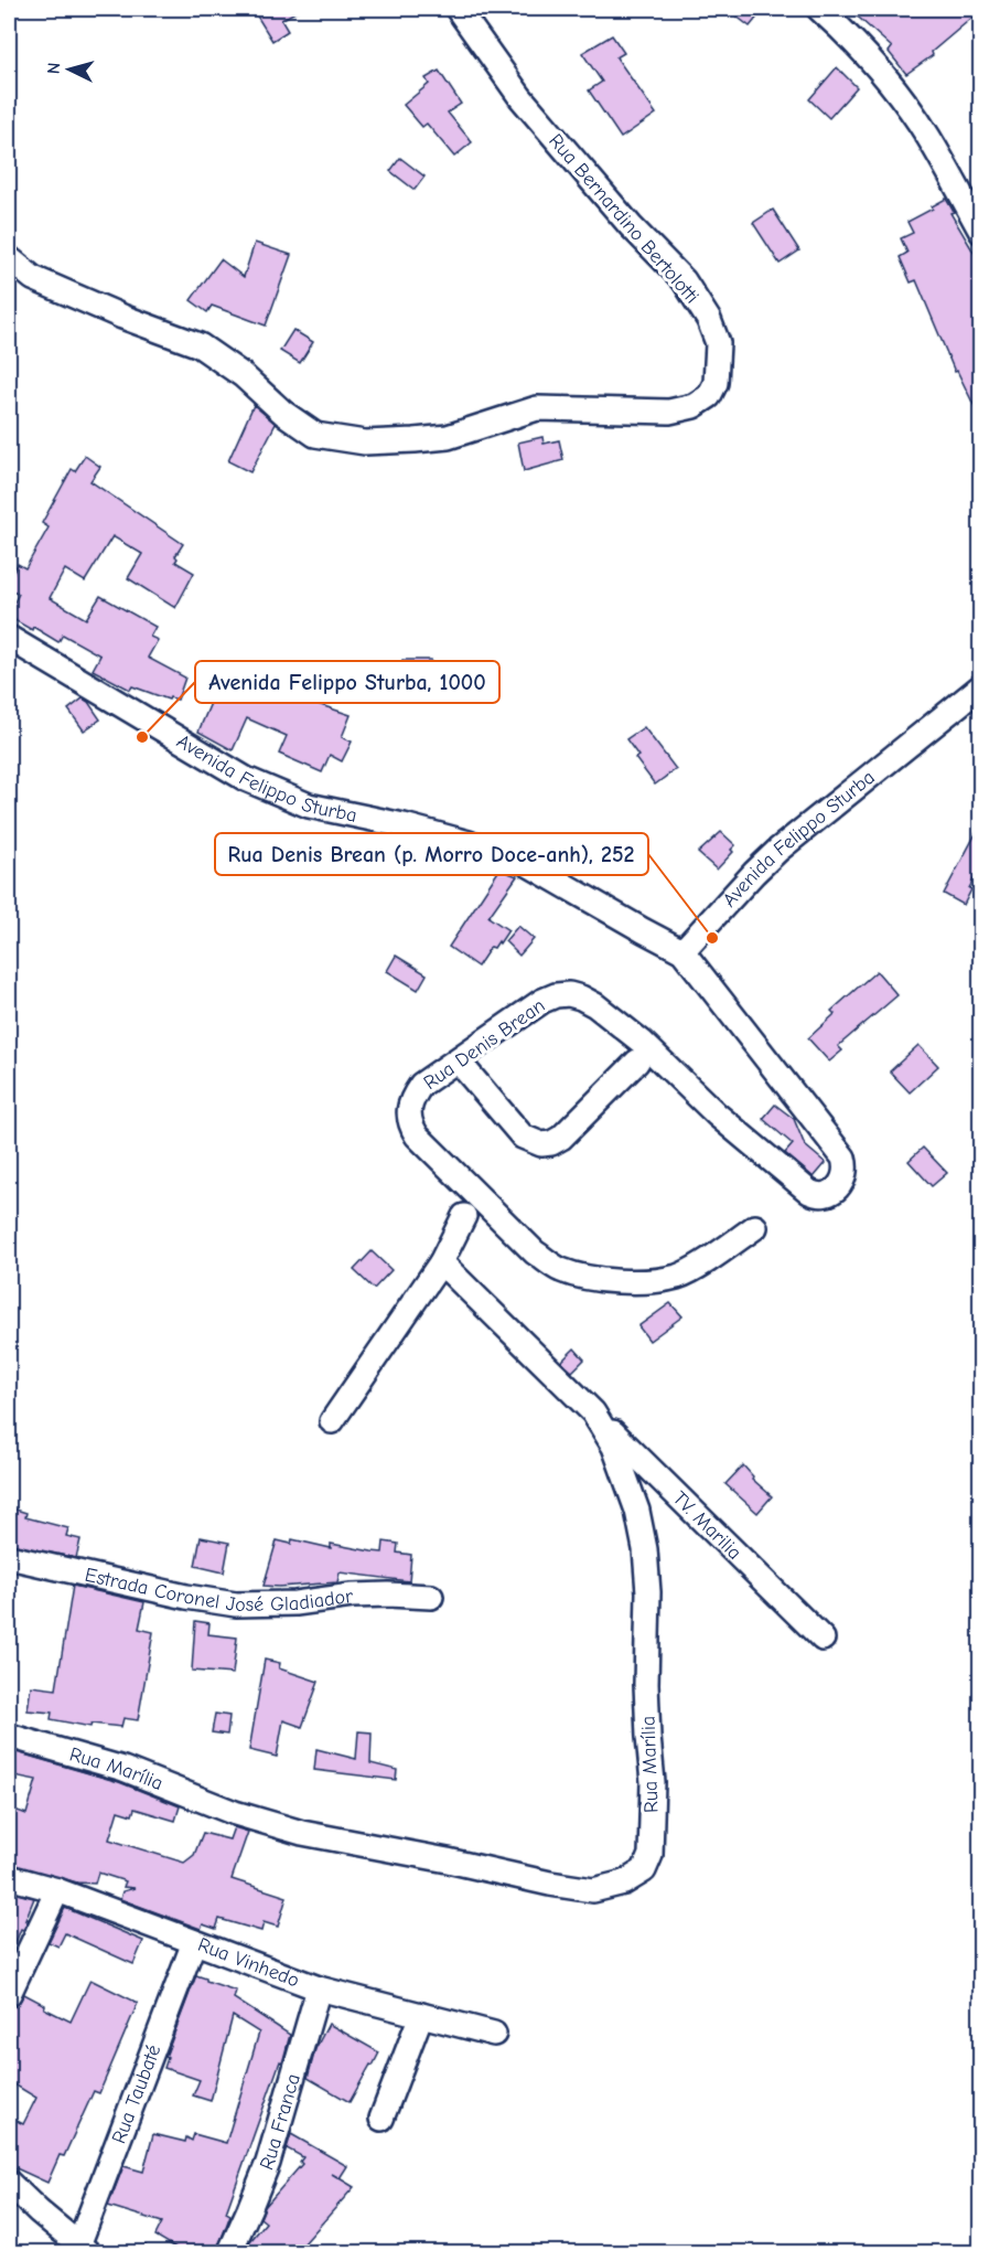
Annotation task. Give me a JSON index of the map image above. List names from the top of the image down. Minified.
{"streets":{"street":["Rua Bernardino Bertolotti","Avenida Felippo Sturba","Rua Denis Brean","TV. Marilia","Estrada Coronel José Gladiador","Rua Marília","Rua Vinhedo","Rua Taubaté","Rua Franca"]},"crossings":[["Avenida Felippo Sturba","Rua Denis Brean"],["TV. Marilia","Rua Marília"],["Rua Vinhedo","Rua Taubaté"],["Rua Vinhedo","Rua Franca"]],"places":["Avenida Felippo Sturba, 1000","Rua Denis Brean (p. Morro Doce-anh), 252"],"north":"left"}
